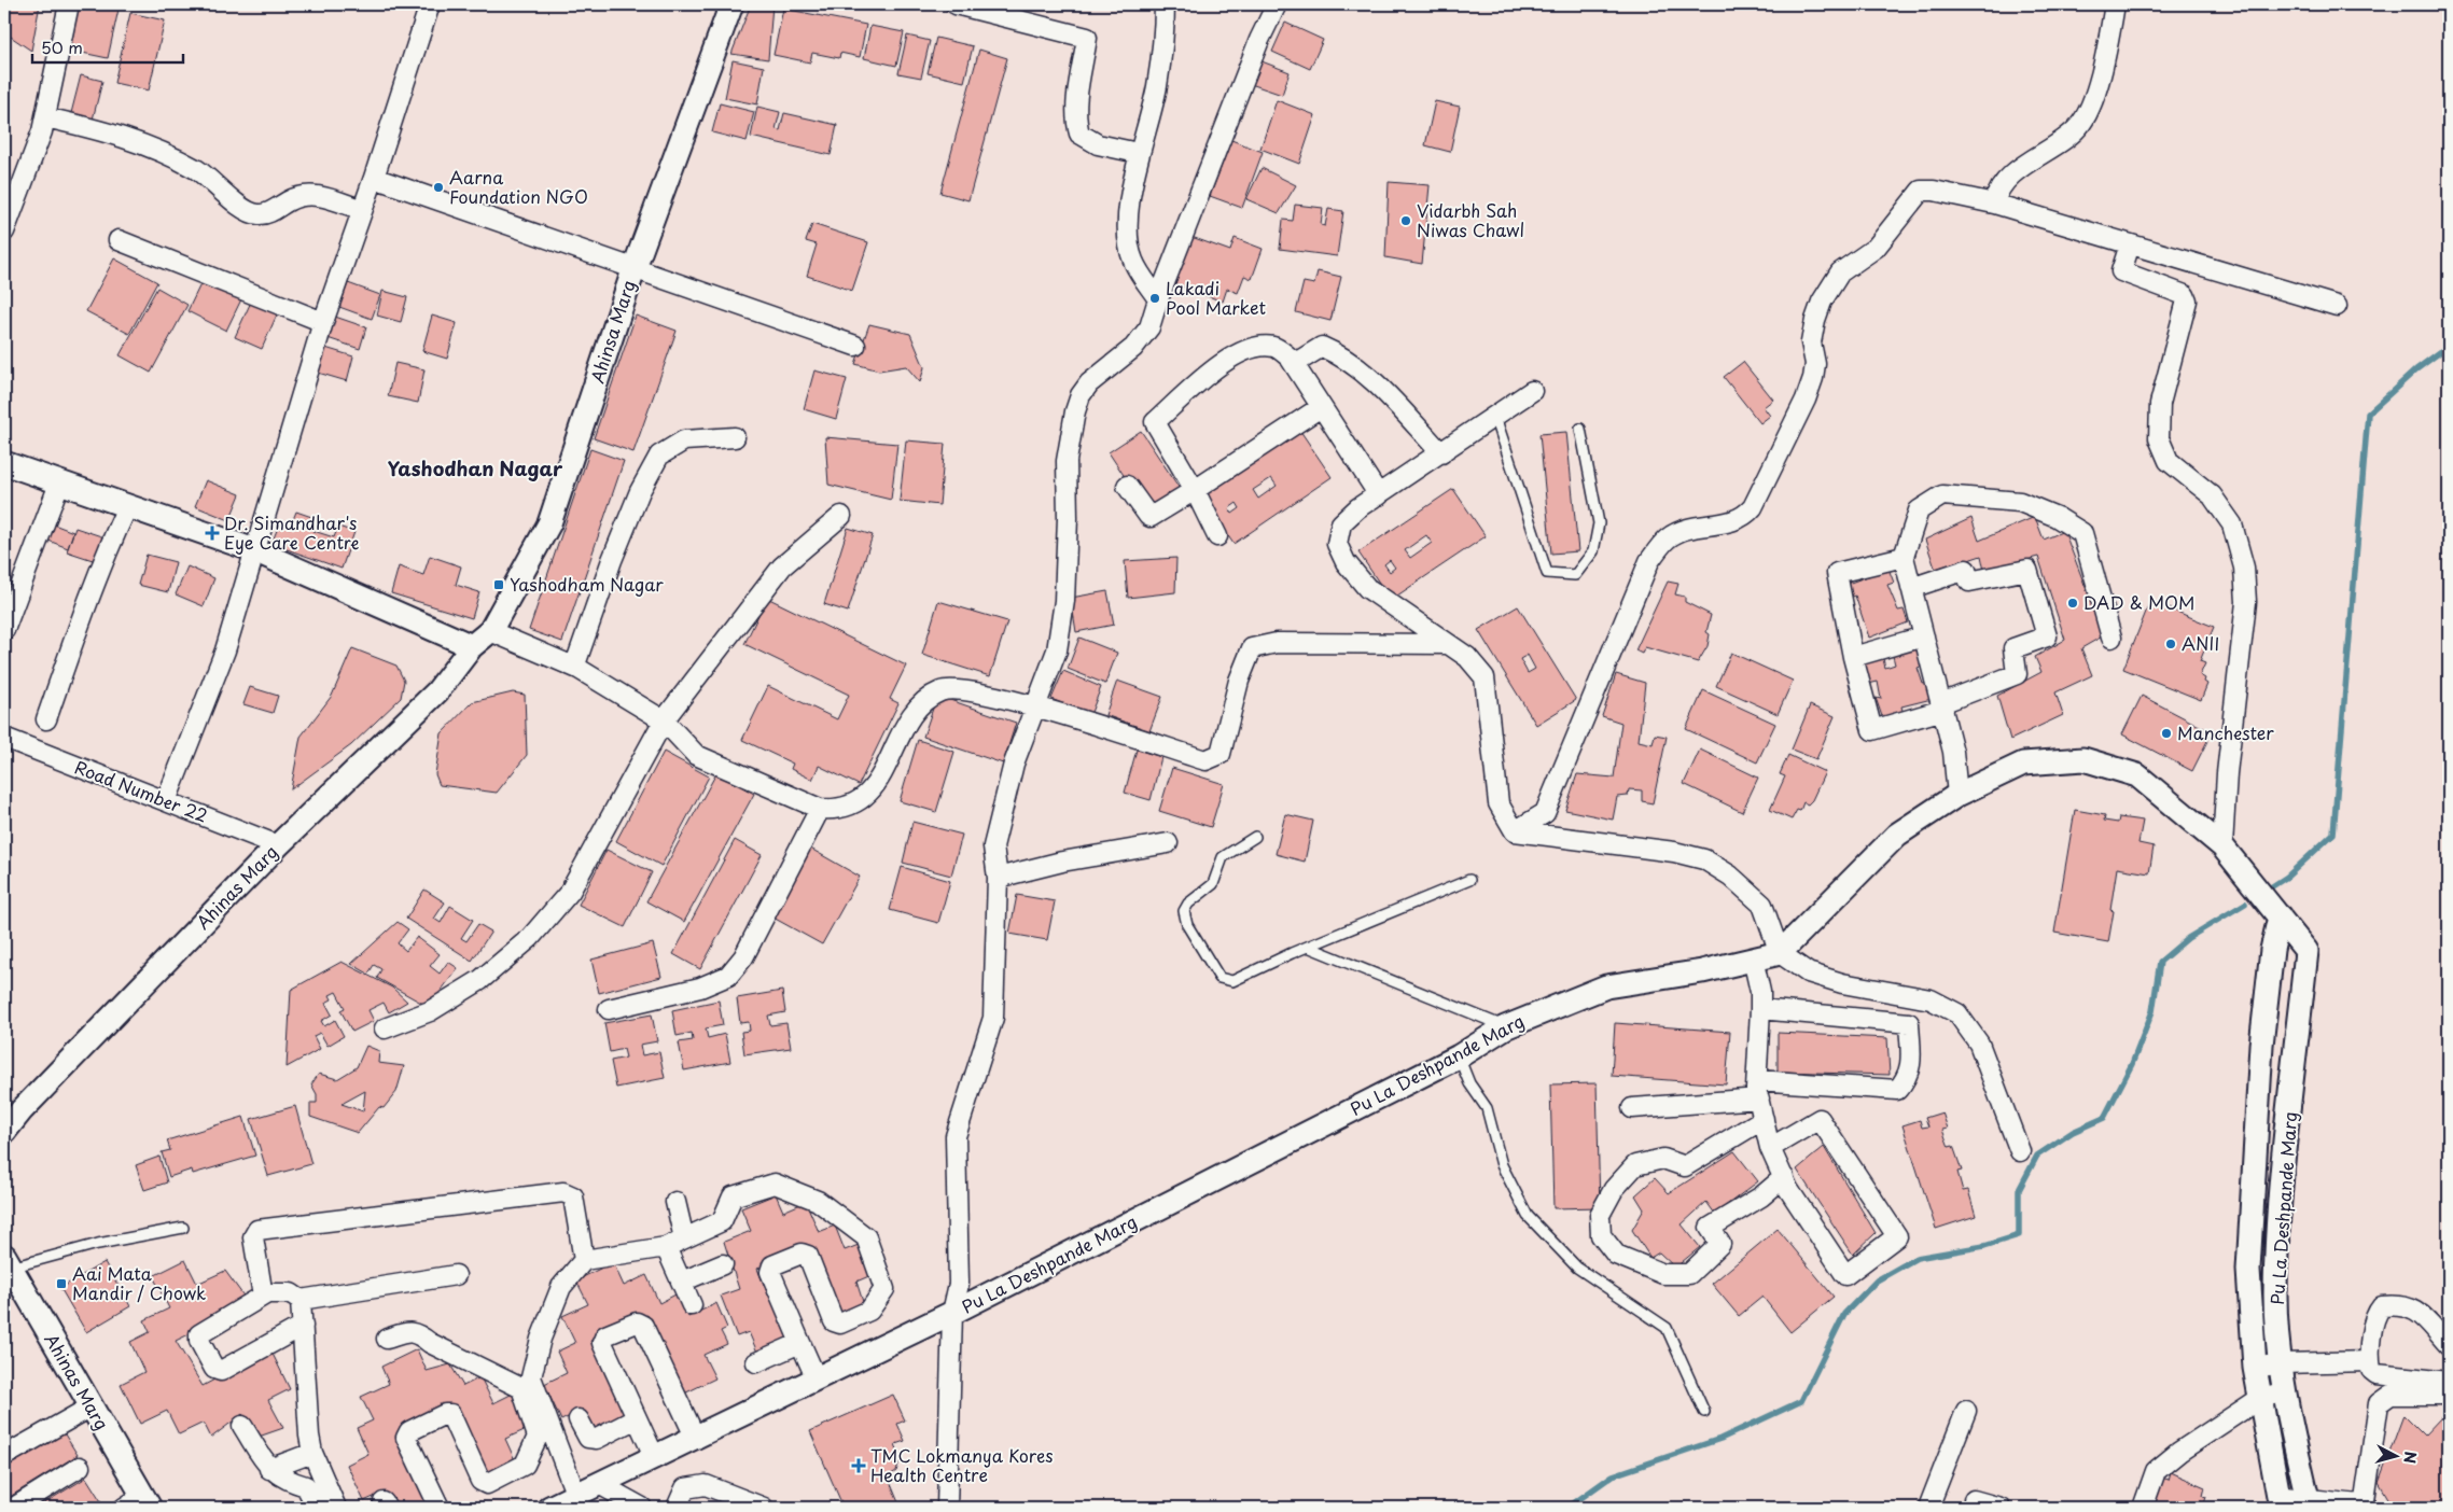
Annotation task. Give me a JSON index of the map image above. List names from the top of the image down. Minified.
{"streets":{"street":["Ahinsa Marg","Road Number 22","Ahinas Marg","Pu La Deshpande Marg"]},"crossings":[["Ahinsa Marg","Ahinas Marg"],["Road Number 22","Ahinas Marg"]],"districts":["Yashodhan Nagar"],"places":{"other":["Aarna Foundation NGO","Vidarbh Sah Niwas Chawl","Lakadi Pool Market","DAD & MOM","ANII","Manchester"],"health":["Dr. Simandhar's Eye Care Centre","TMC Lokmanya Kores Health Centre"],"transit":["Yashodham Nagar","Aai Mata Mandir / Chowk"]},"scale_bar":"50 m","north":"right"}
